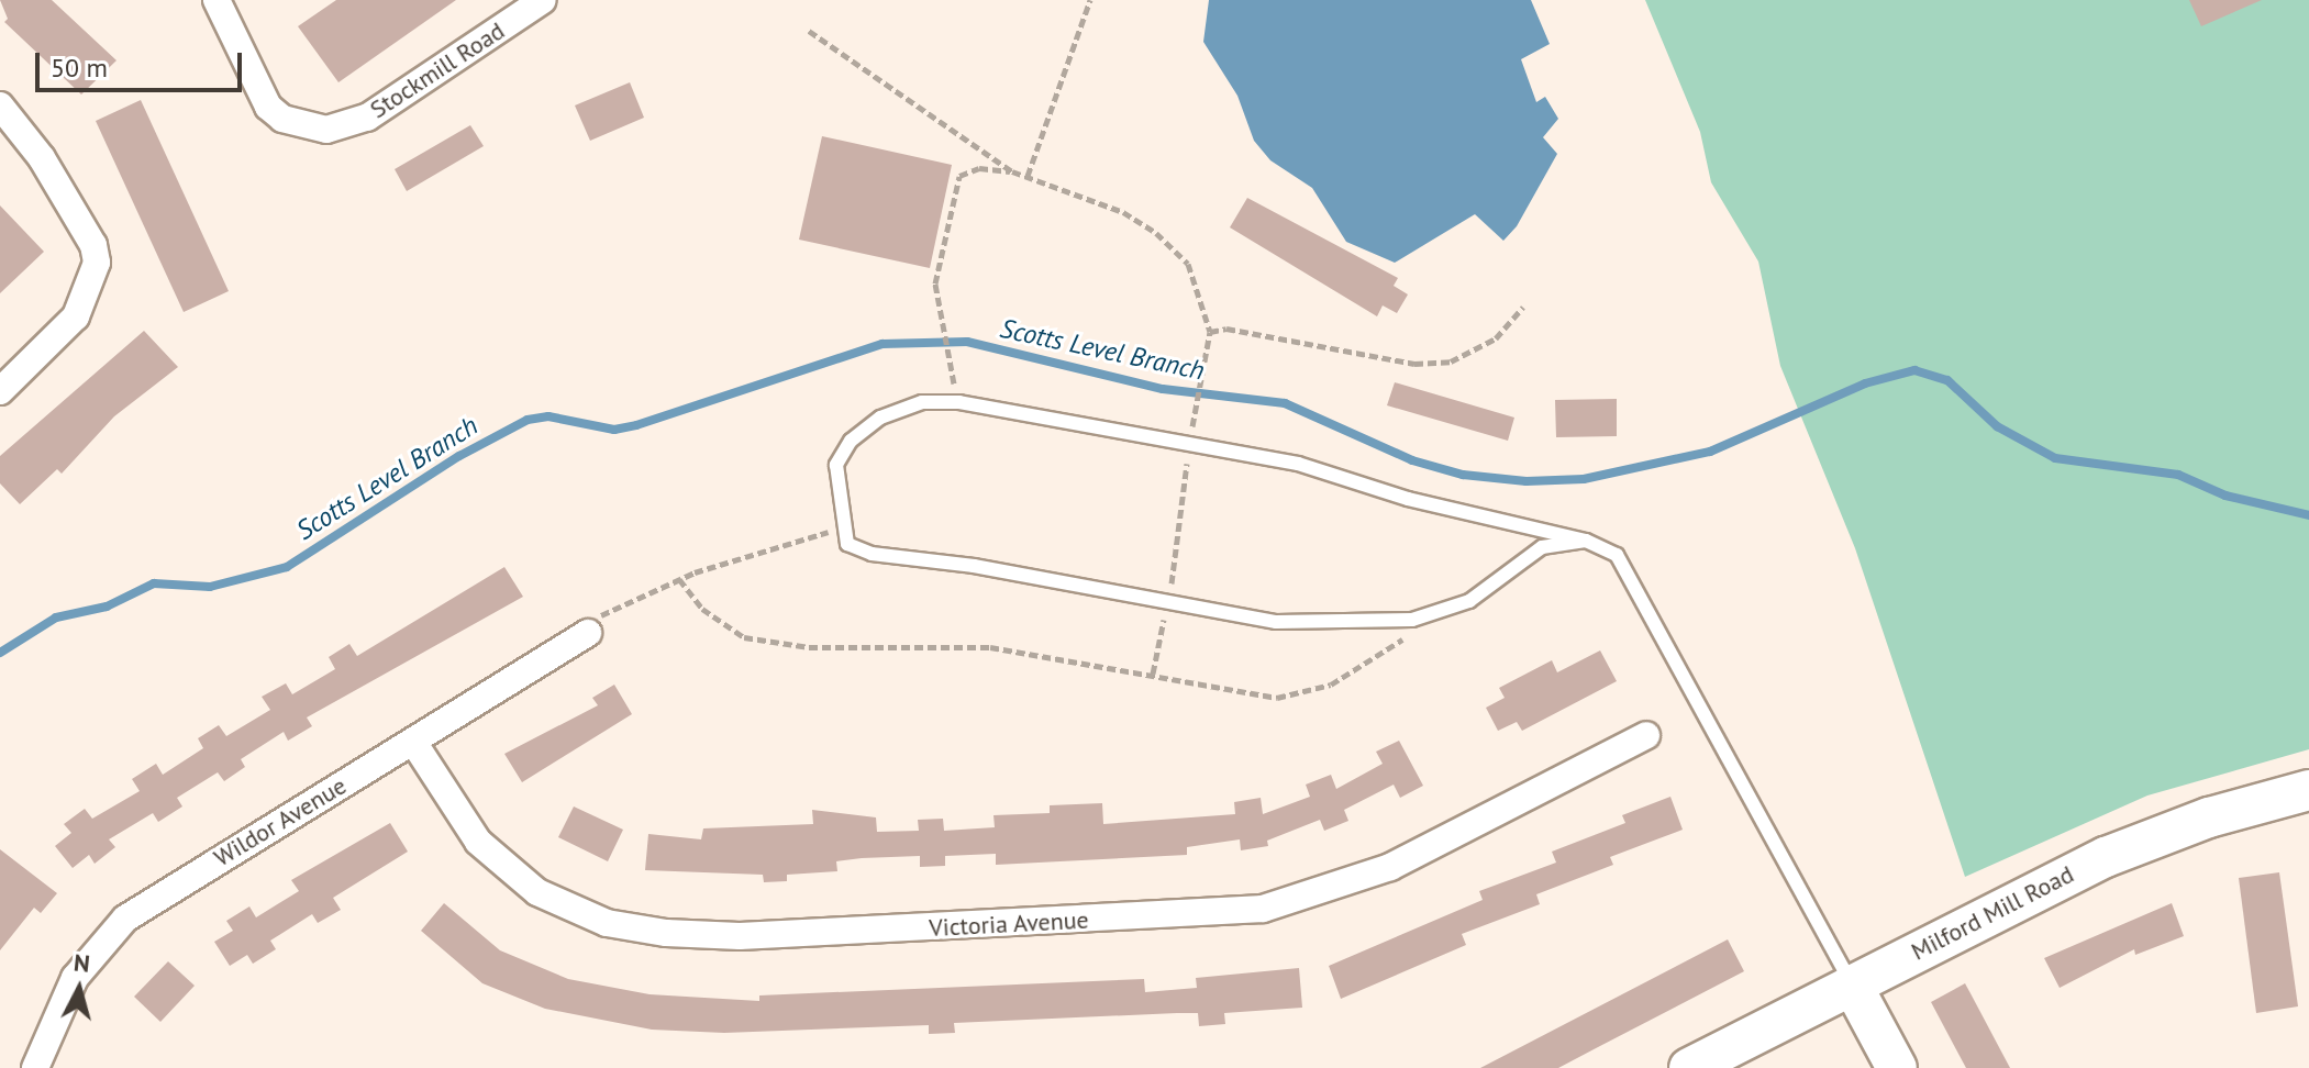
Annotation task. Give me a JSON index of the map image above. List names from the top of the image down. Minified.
{"streets":{"main road":["Milford Mill Road"],"street":["Stockmill Road","Wildor Avenue","Victoria Avenue"]},"crossings":[["Wildor Avenue","Victoria Avenue"]],"water":["Scotts Level Branch"],"scale_bar":"50 m","north":"top"}
